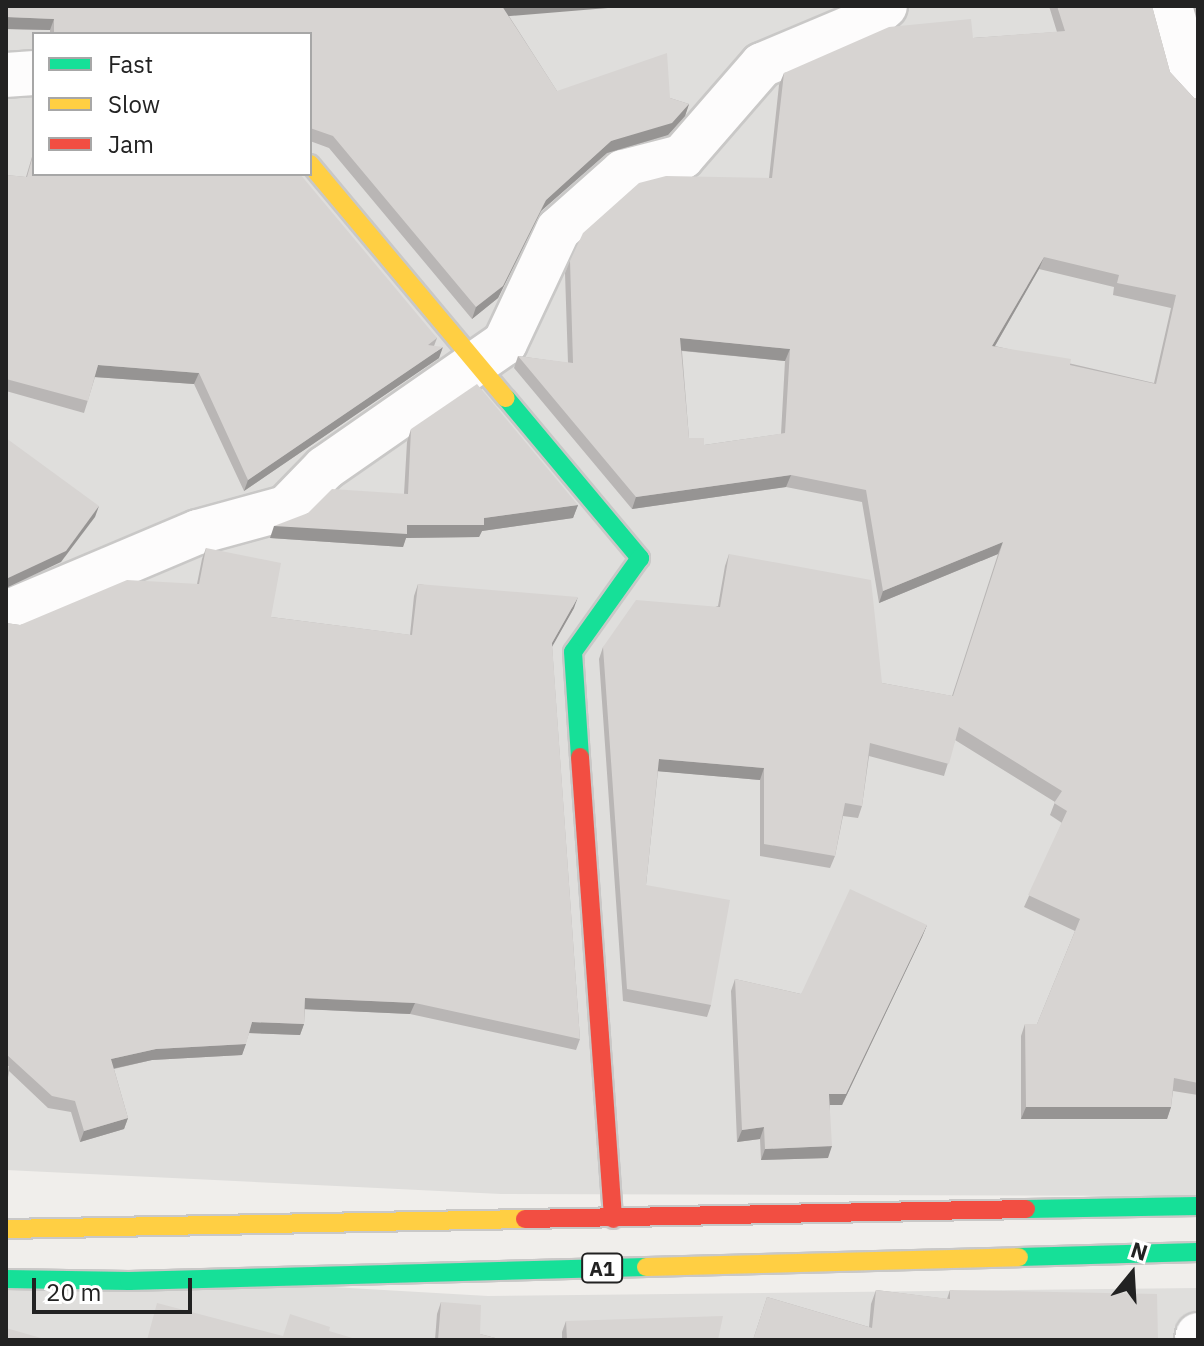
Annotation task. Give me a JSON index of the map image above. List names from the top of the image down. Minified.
{"streets":{"main road":["A1"]},"legend":["Fast","Slow","Jam"],"scale_bar":"20 m","north":"top"}
